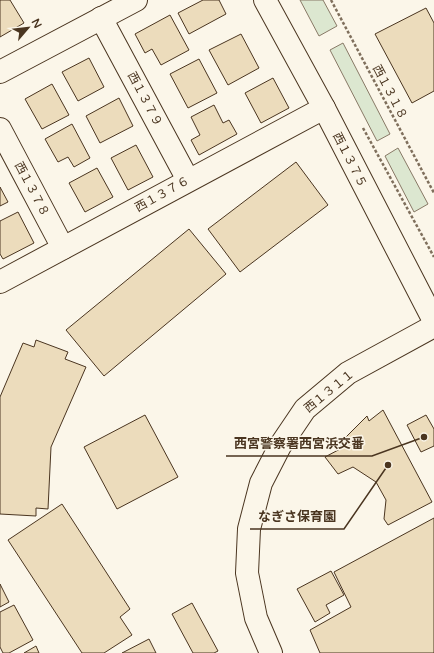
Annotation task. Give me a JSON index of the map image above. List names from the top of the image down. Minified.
{"streets":{"street":["西１３７９","西１３７５","西１３７８","西１３７６","西１３１１"],"path":["西１３１８"]},"crossings":[["西１３７９","西１３７６"],["西１３７５","西１３７６"],["西１３７８","西１３７６"]],"places":["西宮警察署西宮浜交番","なぎさ保育園"],"north":"top right"}
